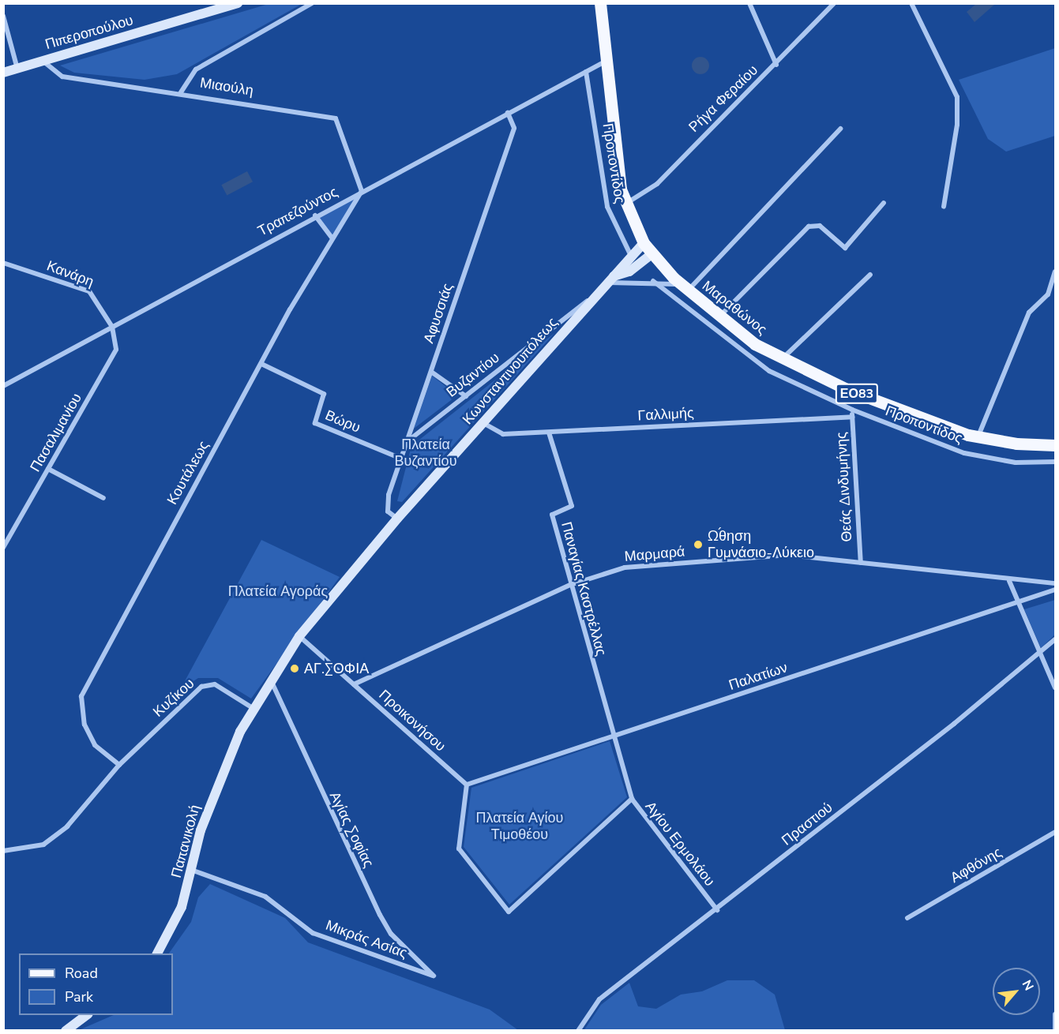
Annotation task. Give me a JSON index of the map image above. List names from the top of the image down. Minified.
{"streets":{"main road":["Μαραθώνος","ΕΟ83"],"street":["Πιπεροπούλου","Μιαούλη","Ρήγα Φεραίου","Προποντίδος","Τραπεζούντος","Κανάρη","Αφυσσιάς","Κωνσταντινουπόλεως","Βυζαντίου","Γαλλιμής","Βώρυ","Πασαλιμανίου","Κουτάλεως","Θεάς Δινδυμήνης","Μαρμαρά","Παναγίας Καστρέλλας","Παλατίων","Κυζίκου","Προικονήσου","Πραστιού","Αγίας Σοφίας","Παπανικολή","Αγίου Ερμολάου","Αφθόνης","Μικράς Ασίας"]},"crossings":[["Πιπεροπούλου","Μιαούλη"],["Μιαούλη","Τραπεζούντος"],["Μιαούλη","Κουτάλεως"],["Ρήγα Φεραίου","Μαραθώνος"],["Προποντίδος","Τραπεζούντος"],["Προποντίδος","Κωνσταντινουπόλεως"],["Προποντίδος","Θεάς Δινδυμήνης"],["Τραπεζούντος","Κανάρη"],["Τραπεζούντος","Μαραθώνος"],["Τραπεζούντος","Αφυσσιάς"],["Τραπεζούντος","Πασαλιμανίου"],["Τραπεζούντος","Κουτάλεως"],["Κανάρη","Πασαλιμανίου"],["Μαραθώνος","Κωνσταντινουπόλεως"],["Αφυσσιάς","Κωνσταντινουπόλεως"],["Αφυσσιάς","Βυζαντίου"],["Αφυσσιάς","Βώρυ"],["Κωνσταντινουπόλεως","Βυζαντίου"],["Κωνσταντινουπόλεως","Γαλλιμής"],["Κωνσταντινουπόλεως","Κυζίκου"],["Κωνσταντινουπόλεως","Προικονήσου"],["Κωνσταντινουπόλεως","Αγίας Σοφίας"],["Κωνσταντινουπόλεως","Παπανικολή"],["Γαλλιμής","Θεάς Δινδυμήνης"],["Γαλλιμής","Παναγίας Καστρέλλας"],["Βώρυ","Κουτάλεως"],["Κουτάλεως","Κυζίκου"],["Θεάς Δινδυμήνης","Μαρμαρά"],["Μαρμαρά","Παναγίας Καστρέλλας"],["Μαρμαρά","Προικονήσου"],["Παναγίας Καστρέλλας","Παλατίων"],["Παναγίας Καστρέλλας","Αγίου Ερμολάου"],["Παλατίων","Προικονήσου"],["Παλατίων","Αγίου Ερμολάου"],["Κυζίκου","Παπανικολή"],["Πραστιού","Αγίου Ερμολάου"],["Αγίας Σοφίας","Μικράς Ασίας"],["Παπανικολή","Μικράς Ασίας"]],"parks":["Πλατεία Βυζαντίου","Πλατεία Αγοράς","Πλατεία Αγίου Τιμοθέου"],"places":["Ώθηση Γυμνάσιο-Λύκειο","ΑΓ.ΣΟΦΙΑ"],"legend":["Road","Park"],"north":"top right"}
